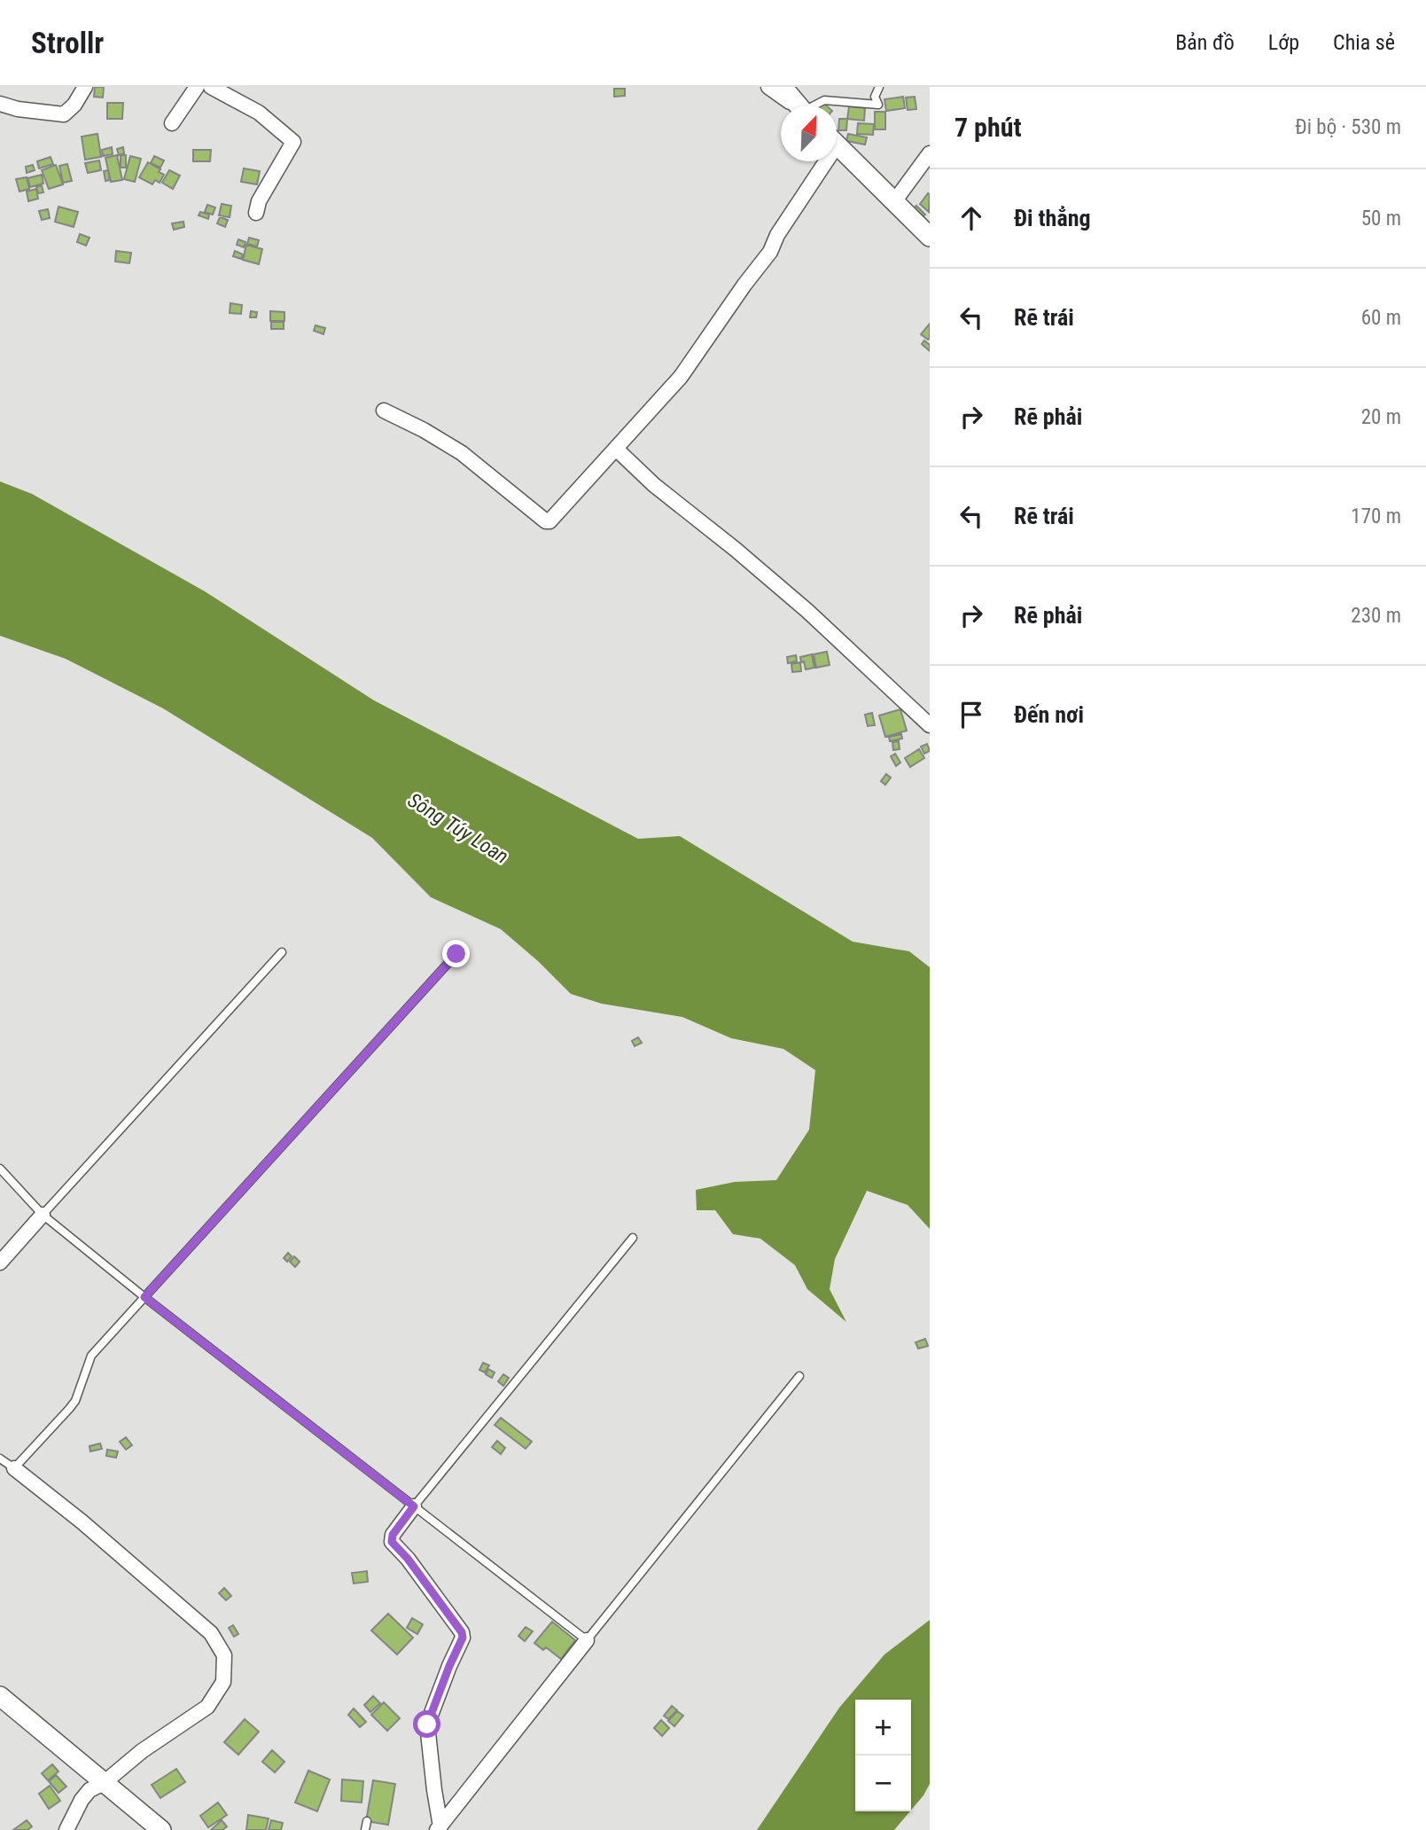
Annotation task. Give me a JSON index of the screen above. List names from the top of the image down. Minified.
{"water":["Sông Túy Loan"],"north":"top right","page":{"header":"Strollr","nav":["Bản đồ","Lớp","Chia sẻ"],"heading":["7 phút","Đi bộ · 530 m"],"list":[["Đi thẳng","50 m"],["Rẽ trái","60 m"],["Rẽ phải","20 m"],["Rẽ trái","170 m"],["Rẽ phải","230 m"],"Đến nơi"],"map_buttons":["+","−"]}}
